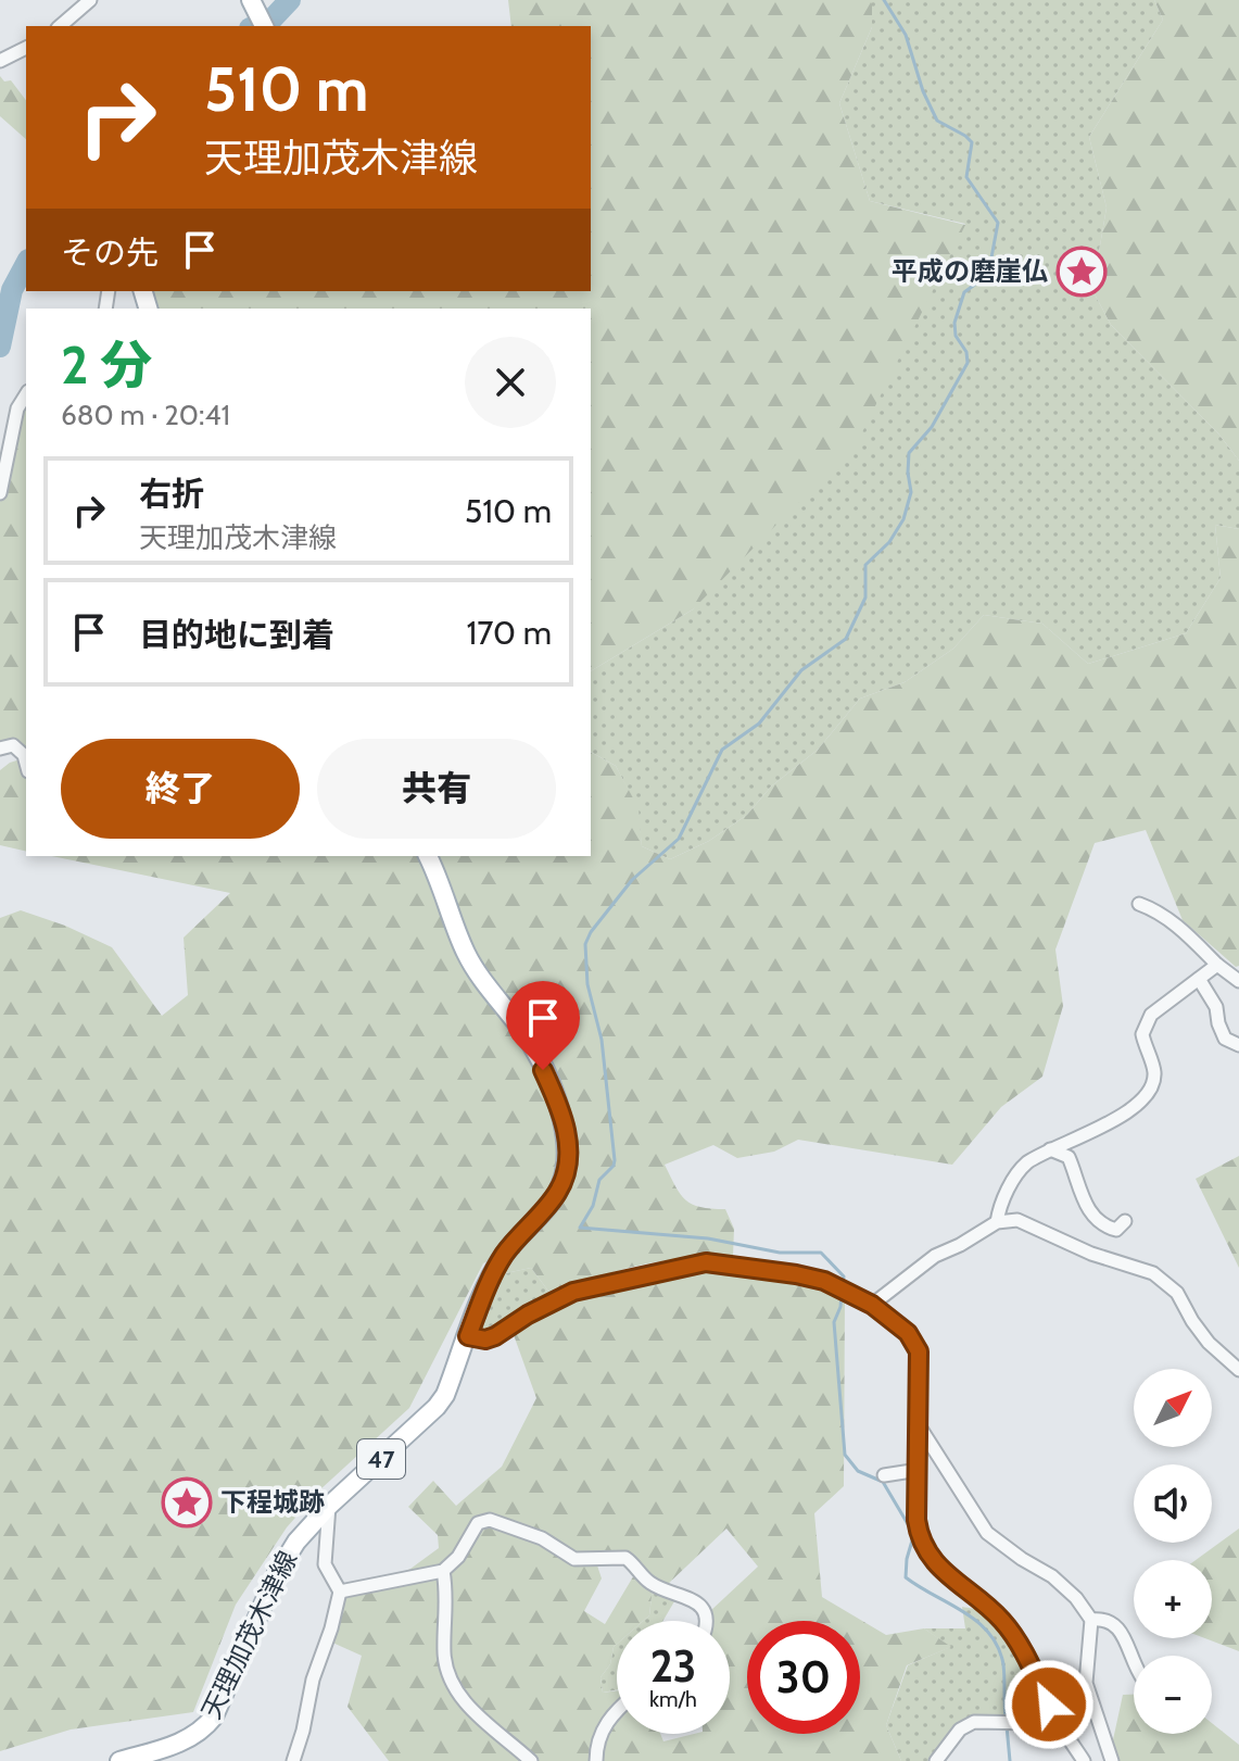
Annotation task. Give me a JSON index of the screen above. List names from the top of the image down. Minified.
{"streets":{"main road":["47","天理加茂木津線"]},"places":{"place":["平成の磨崖仏","下程城跡"]},"north":"top right","page":{"turn":["510 m","天理加茂木津線"],"then":"その先","heading":["2 分","680 m · 20:41"],"list":[{"name":"右折","note":"天理加茂木津線","value":"510 m"},{"name":"目的地に到着","value":"170 m"}],"buttons":["終了","共有"],"map_buttons":["+","−"],"speed":"23 km/h","limit":"30"}}
